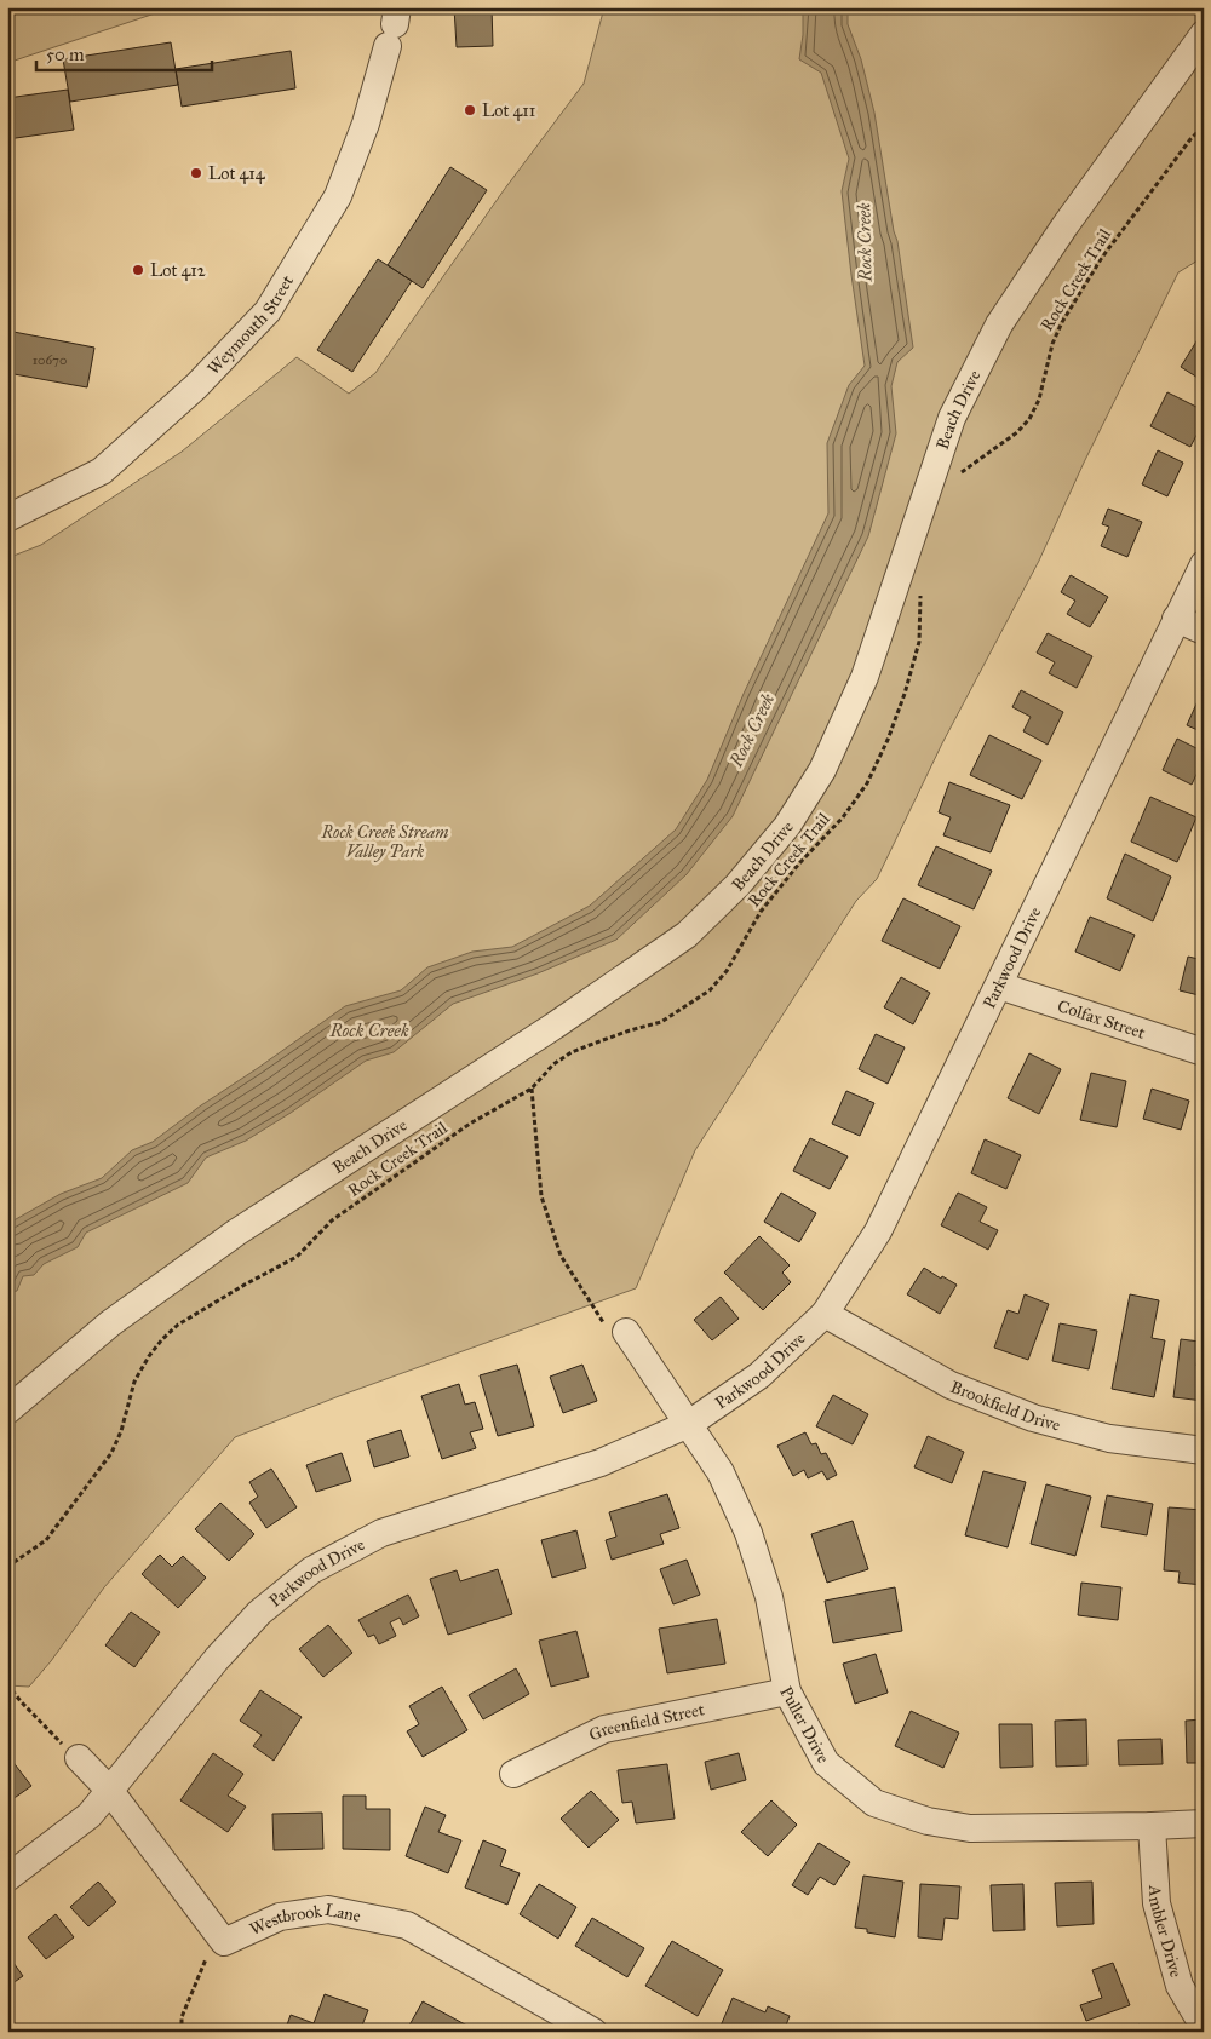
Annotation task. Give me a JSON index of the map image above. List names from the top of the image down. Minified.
{"streets":{"street":["Weymouth Street","Beach Drive","Parkwood Drive","Colfax Street","Brookfield Drive","Greenfield Street","Puller Drive","Westbrook Lane","Ambler Drive"],"path":["Rock Creek Trail"]},"crossings":[["Parkwood Drive","Colfax Street"],["Parkwood Drive","Brookfield Drive"],["Parkwood Drive","Puller Drive"],["Greenfield Street","Puller Drive"],["Puller Drive","Ambler Drive"]],"water":["Rock Creek"],"parks":["Rock Creek Stream Valley Park"],"places":["Lot 411","Lot 414","Lot 412"],"house_numbers":["10670"],"scale_bar":"50 m"}
